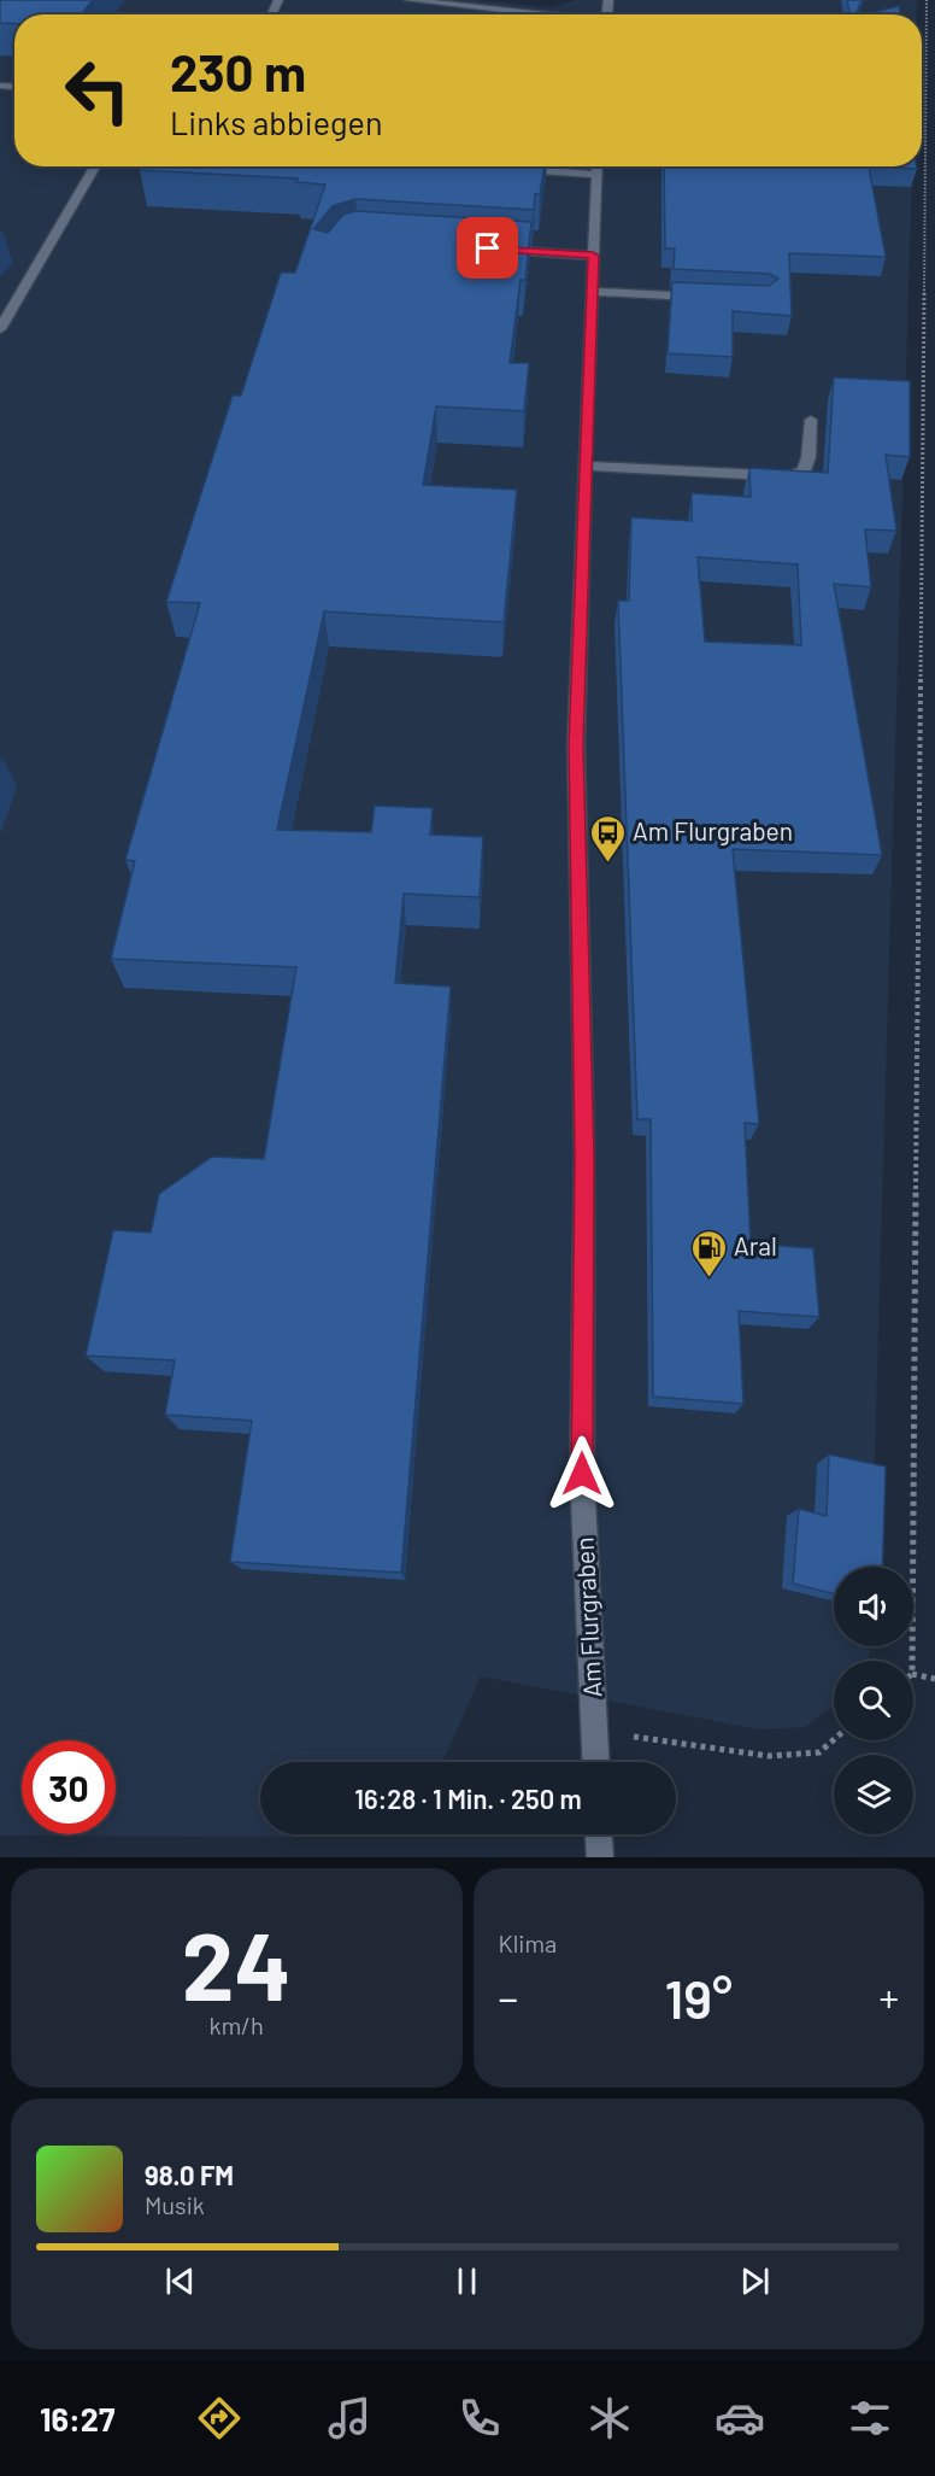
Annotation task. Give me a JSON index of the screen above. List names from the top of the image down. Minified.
{"streets":{"street":["Am Flurgraben"]},"places":{"bus stop":["Am Flurgraben"],"fuel station":["Aral"]},"page":{"turn":["230 m","Links abbiegen"],"limit":"30","trip":"16:28 · 1 Min. · 250 m","tile":[["24","km/h"],"Klima"],"heat":["−","19°","+"],"song":["98.0 FM","Musik"],"tabs":"16:27"}}
